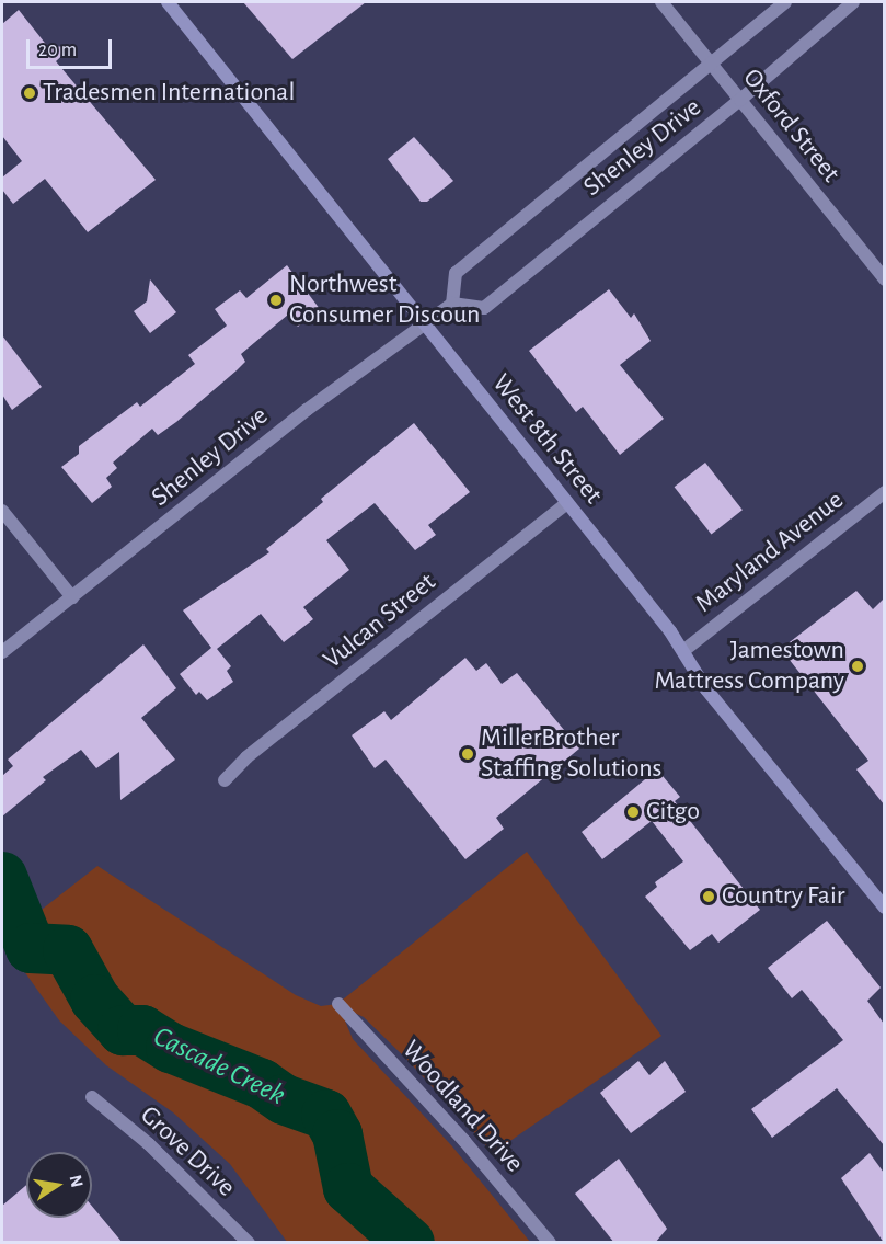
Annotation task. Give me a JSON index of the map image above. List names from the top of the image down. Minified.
{"streets":{"main road":["West 8th Street"],"street":["Oxford Street","Shenley Drive","Maryland Avenue","Vulcan Street","Woodland Drive","Grove Drive"]},"crossings":[["Oxford Street","Shenley Drive"],["Shenley Drive","West 8th Street"],["West 8th Street","Maryland Avenue"],["West 8th Street","Vulcan Street"]],"water":["Cascade Creek"],"places":["Tradesmen International","Northwest Consumer Discoun","Jamestown Mattress Company","MillerBrother Staffing Solutions","Citgo","Country Fair"],"scale_bar":"20 m","north":"right"}
